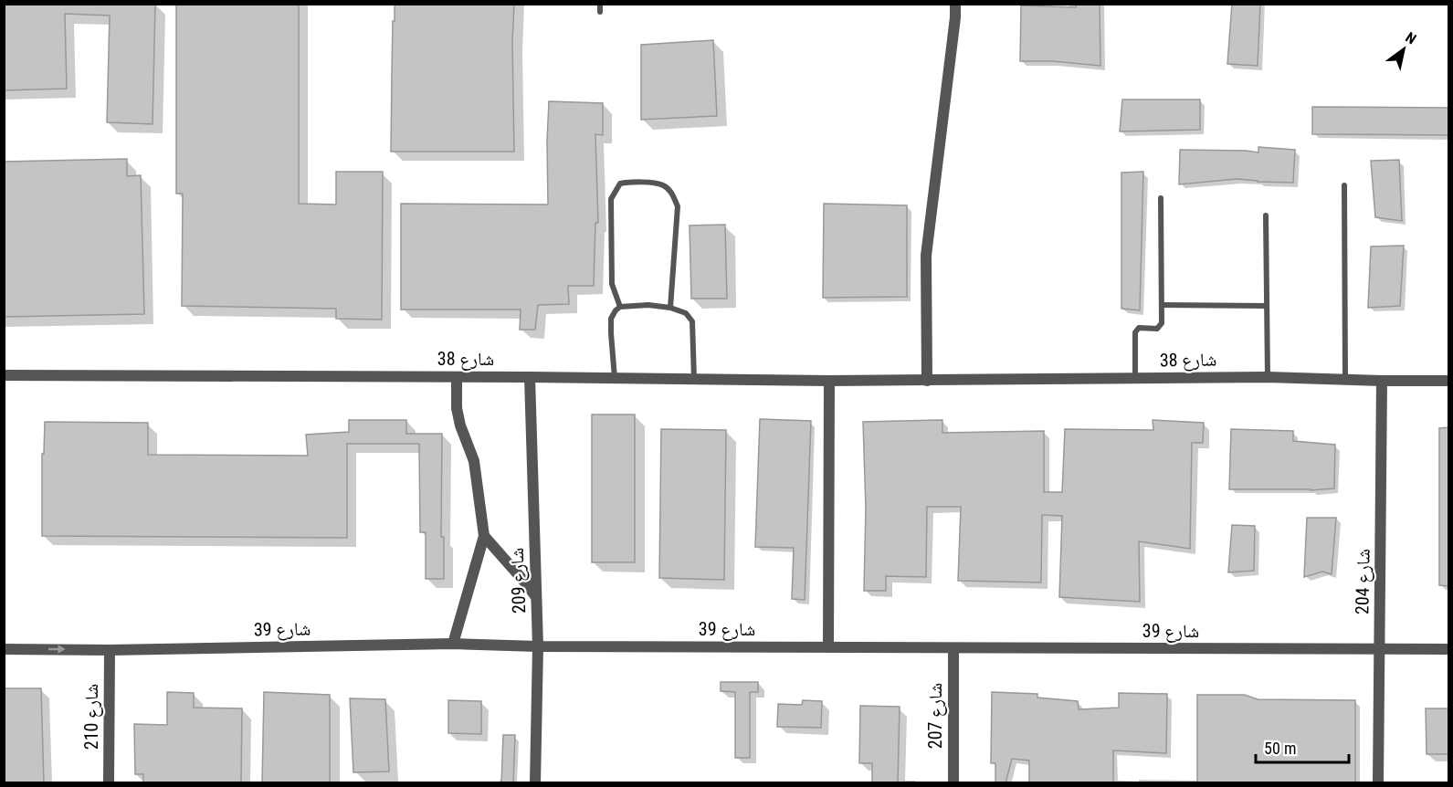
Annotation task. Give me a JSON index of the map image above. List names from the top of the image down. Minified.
{"streets":{"street":["شارع 38","شارع 209","شارع 204","شارع 39","شارع 207","شارع 210"]},"crossings":[["شارع 38","شارع 209"],["شارع 38","شارع 204"],["شارع 209","شارع 39"],["شارع 204","شارع 39"],["شارع 39","شارع 207"],["شارع 39","شارع 210"]],"scale_bar":"50 m","north":"top right"}
